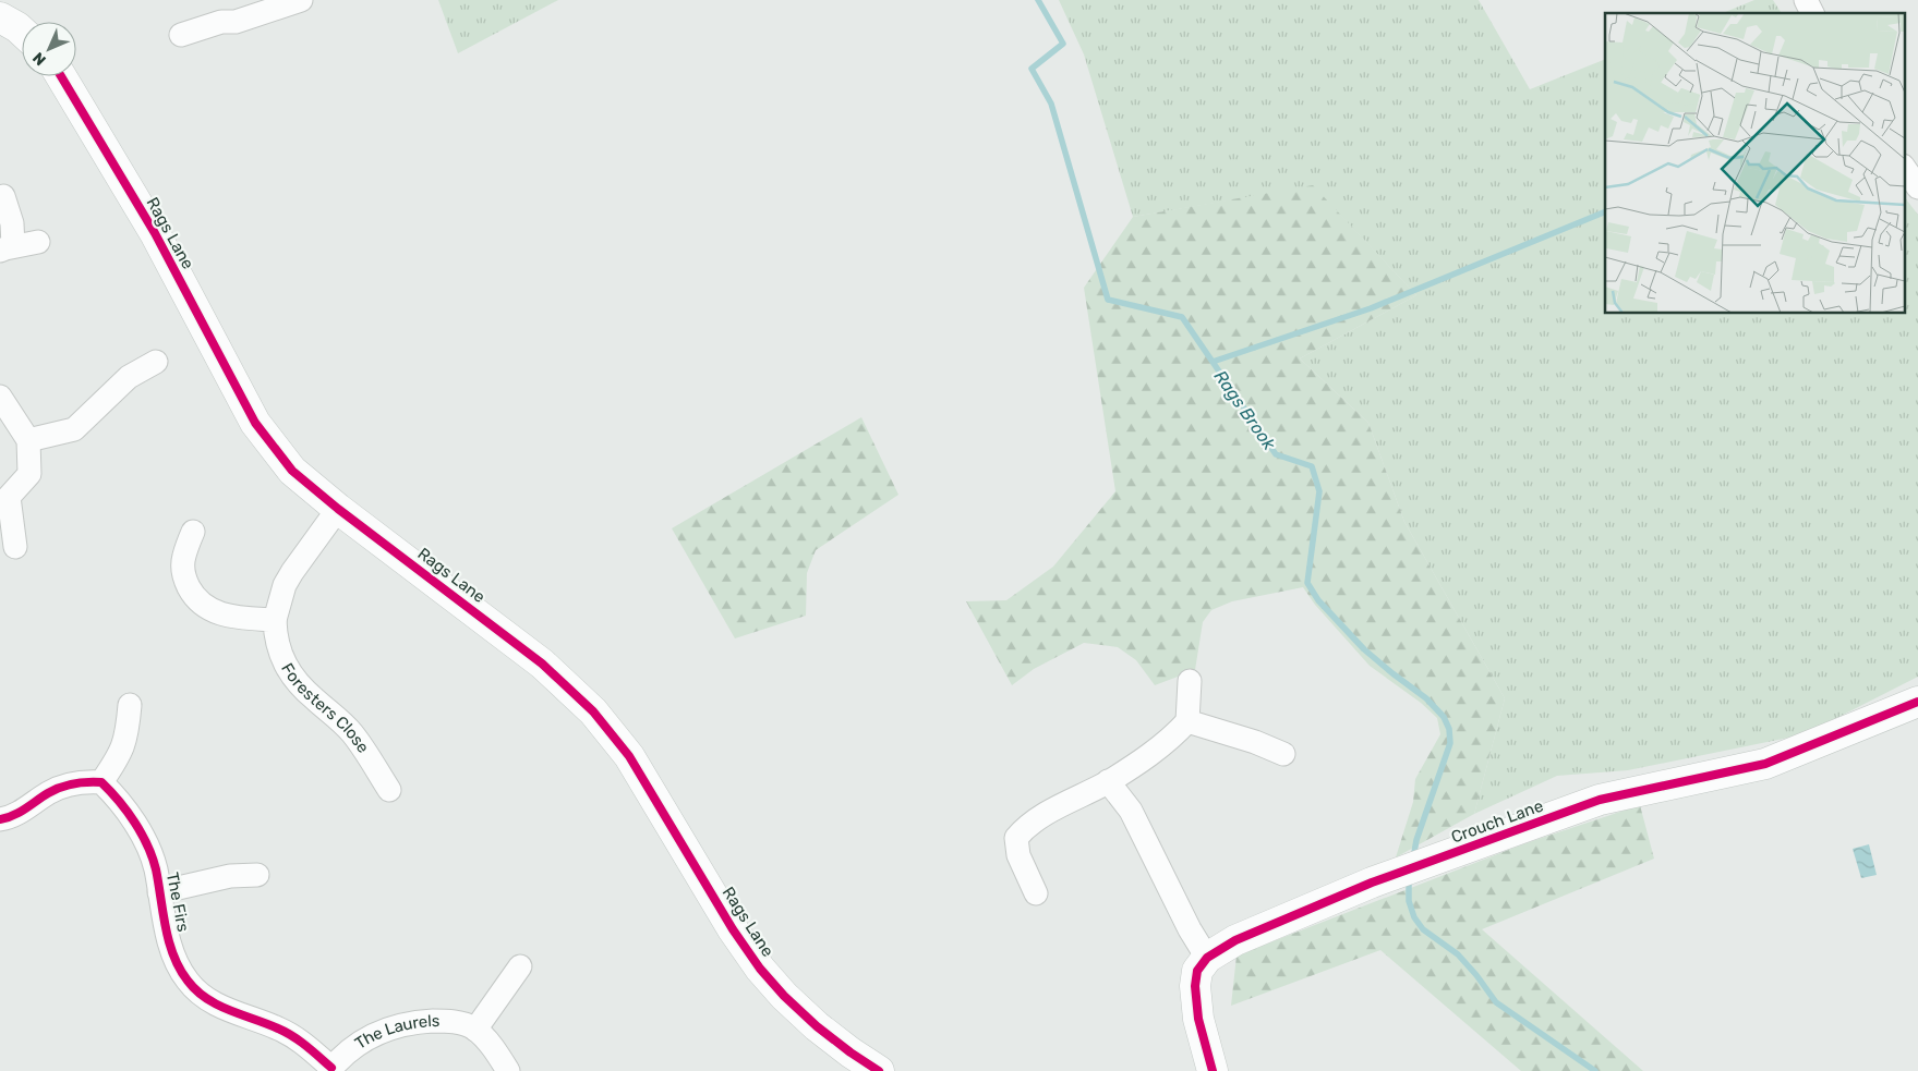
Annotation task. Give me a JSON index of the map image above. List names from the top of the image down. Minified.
{"streets":{"street":["Rags Lane","Foresters Close","Crouch Lane","The Firs","The Laurels"]},"crossings":[["Rags Lane","Foresters Close"],["The Firs","The Laurels"]],"water":["Rags Brook"],"north":"bottom left"}
